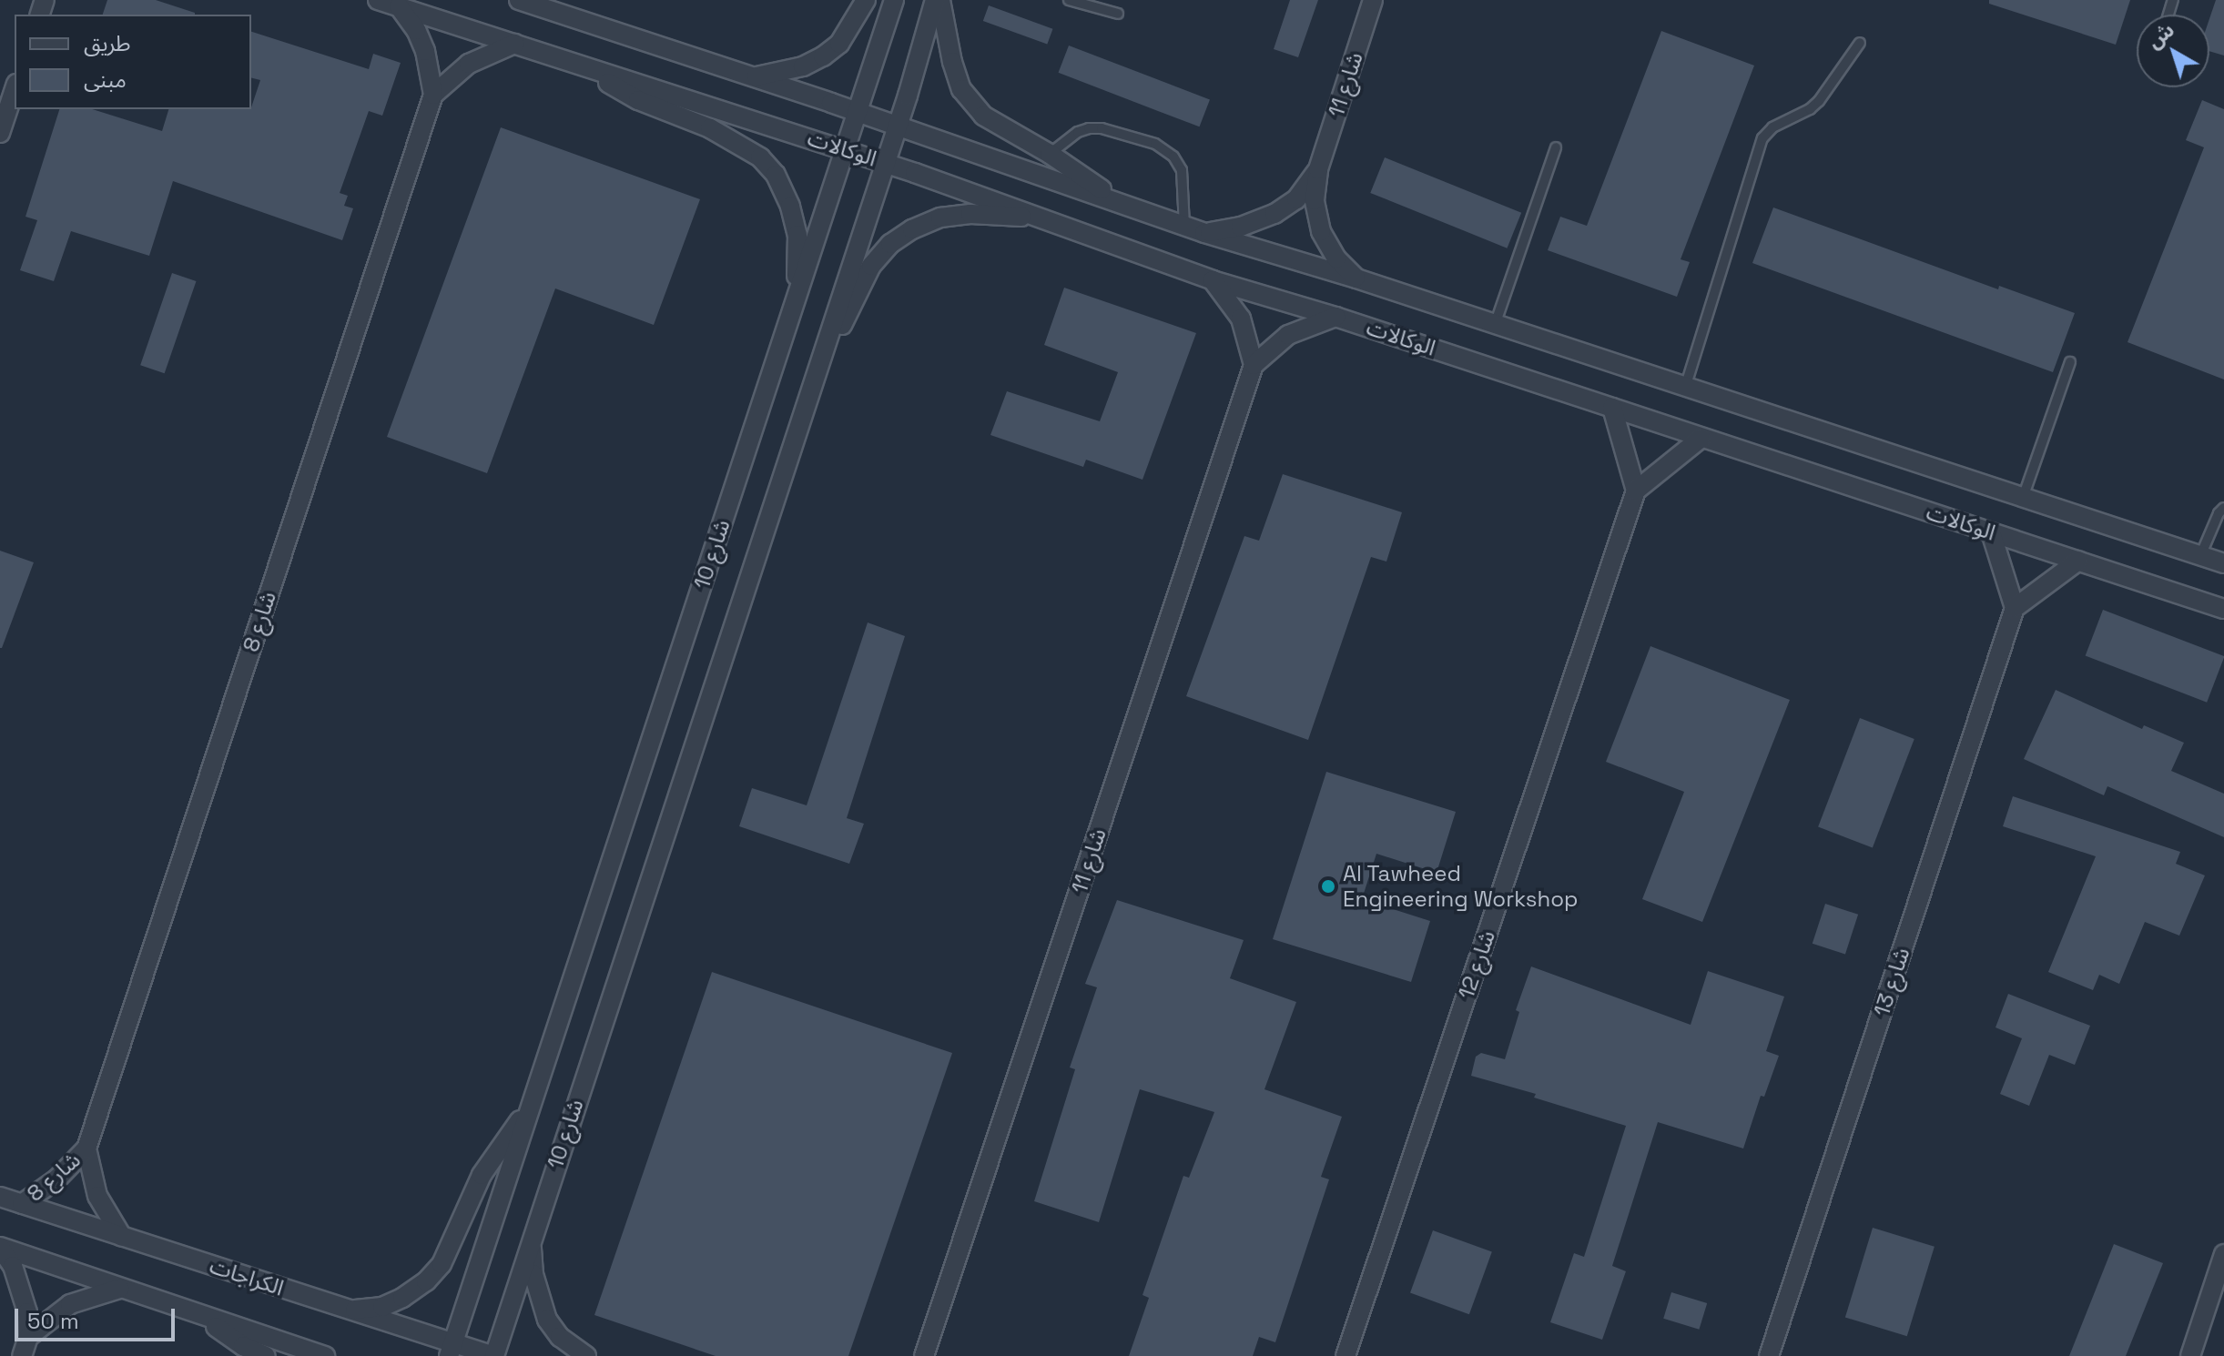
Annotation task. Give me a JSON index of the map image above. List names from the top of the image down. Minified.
{"streets":{"street":["شارع 11","الوكالات","شارع 10","شارع 8","شارع 12","شارع 13","الكراجات"]},"crossings":[["شارع 11","الوكالات"],["الوكالات","شارع 10"],["الوكالات","شارع 8"],["شارع 10","الكراجات"],["شارع 8","الكراجات"]],"places":["Al Tawheed Engineering Workshop"],"legend":["طريق","مبنى"],"scale_bar":"50 m","north":"top left"}
